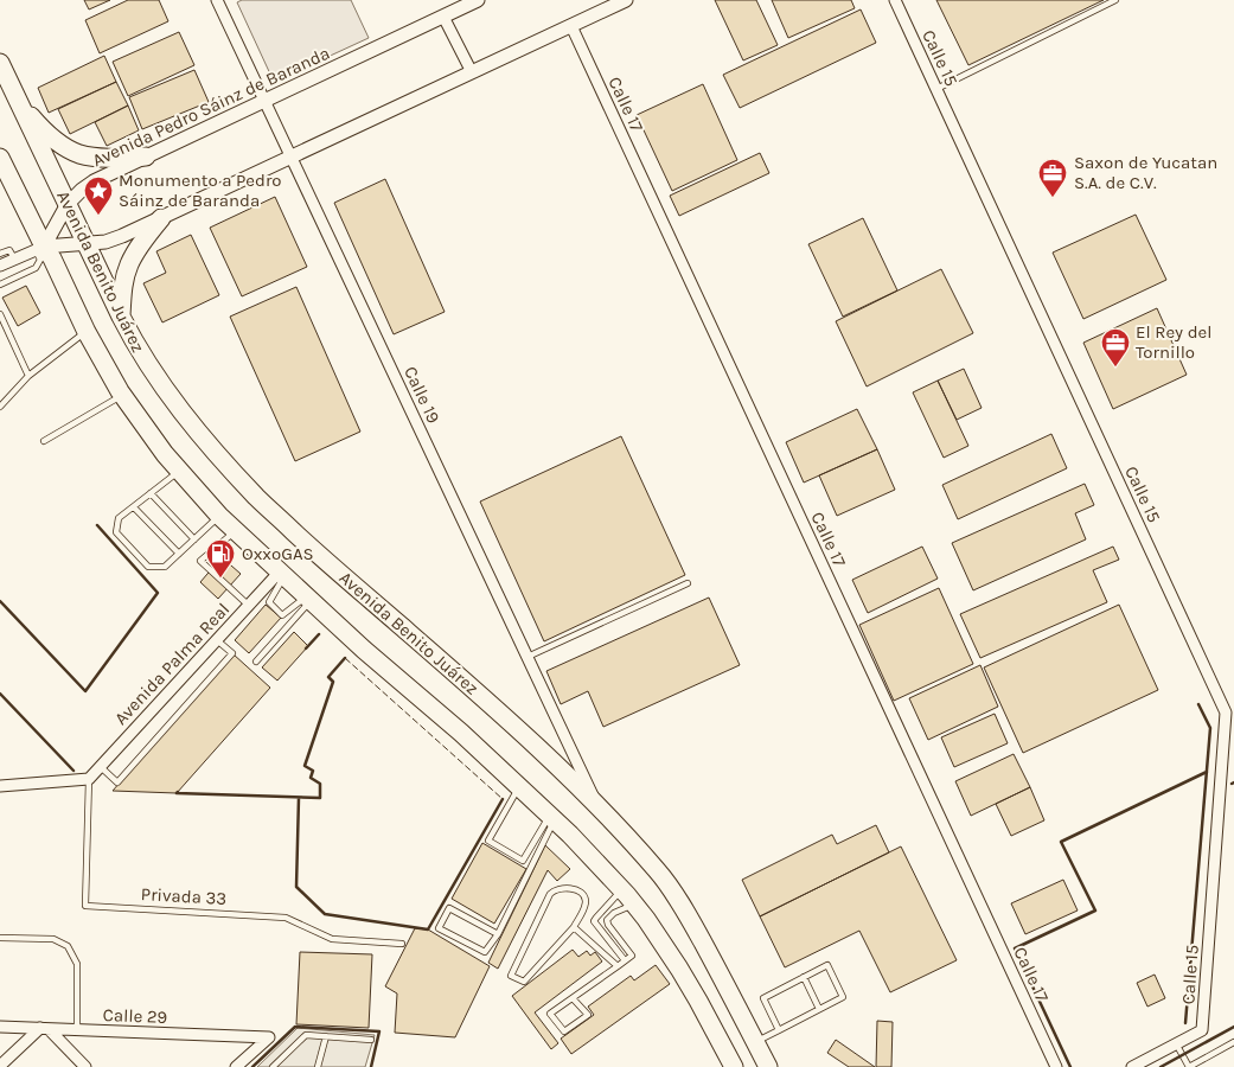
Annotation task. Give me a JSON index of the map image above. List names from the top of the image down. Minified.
{"streets":{"main road":["Avenida Benito Juárez"],"street":["Calle 15","Calle 17","Avenida Pedro Sáinz de Baranda","Calle 19","Avenida Palma Real","Calle 29"],"lane":["Privada 33"]},"crossings":[["Avenida Pedro Sáinz de Baranda","Avenida Benito Juárez"],["Avenida Pedro Sáinz de Baranda","Calle 19"],["Avenida Benito Juárez","Calle 19"],["Avenida Benito Juárez","Avenida Palma Real"],["Avenida Palma Real","Privada 33"]],"places":{"office":["Saxon de Yucatan S.A. de C.V.","El Rey del Tornillo"],"place":["Monumento a Pedro Sáinz de Baranda"],"fuel station":["OxxoGAS"]}}
